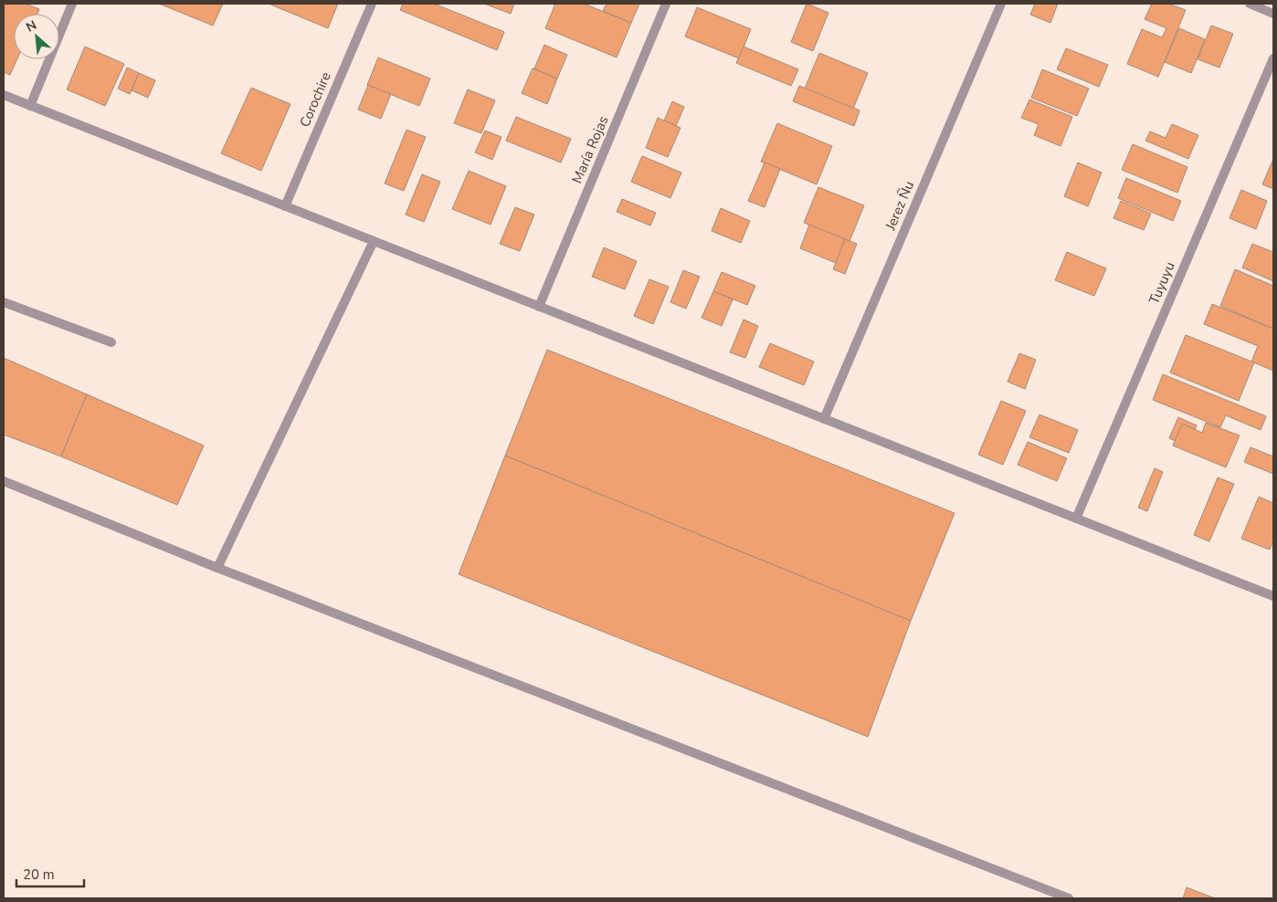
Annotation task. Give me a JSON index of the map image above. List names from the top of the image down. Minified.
{"streets":{"street":["Corochire","María Rojas","Jerez Ñu","Tuyuyu"]},"scale_bar":"20 m","north":"top left"}
